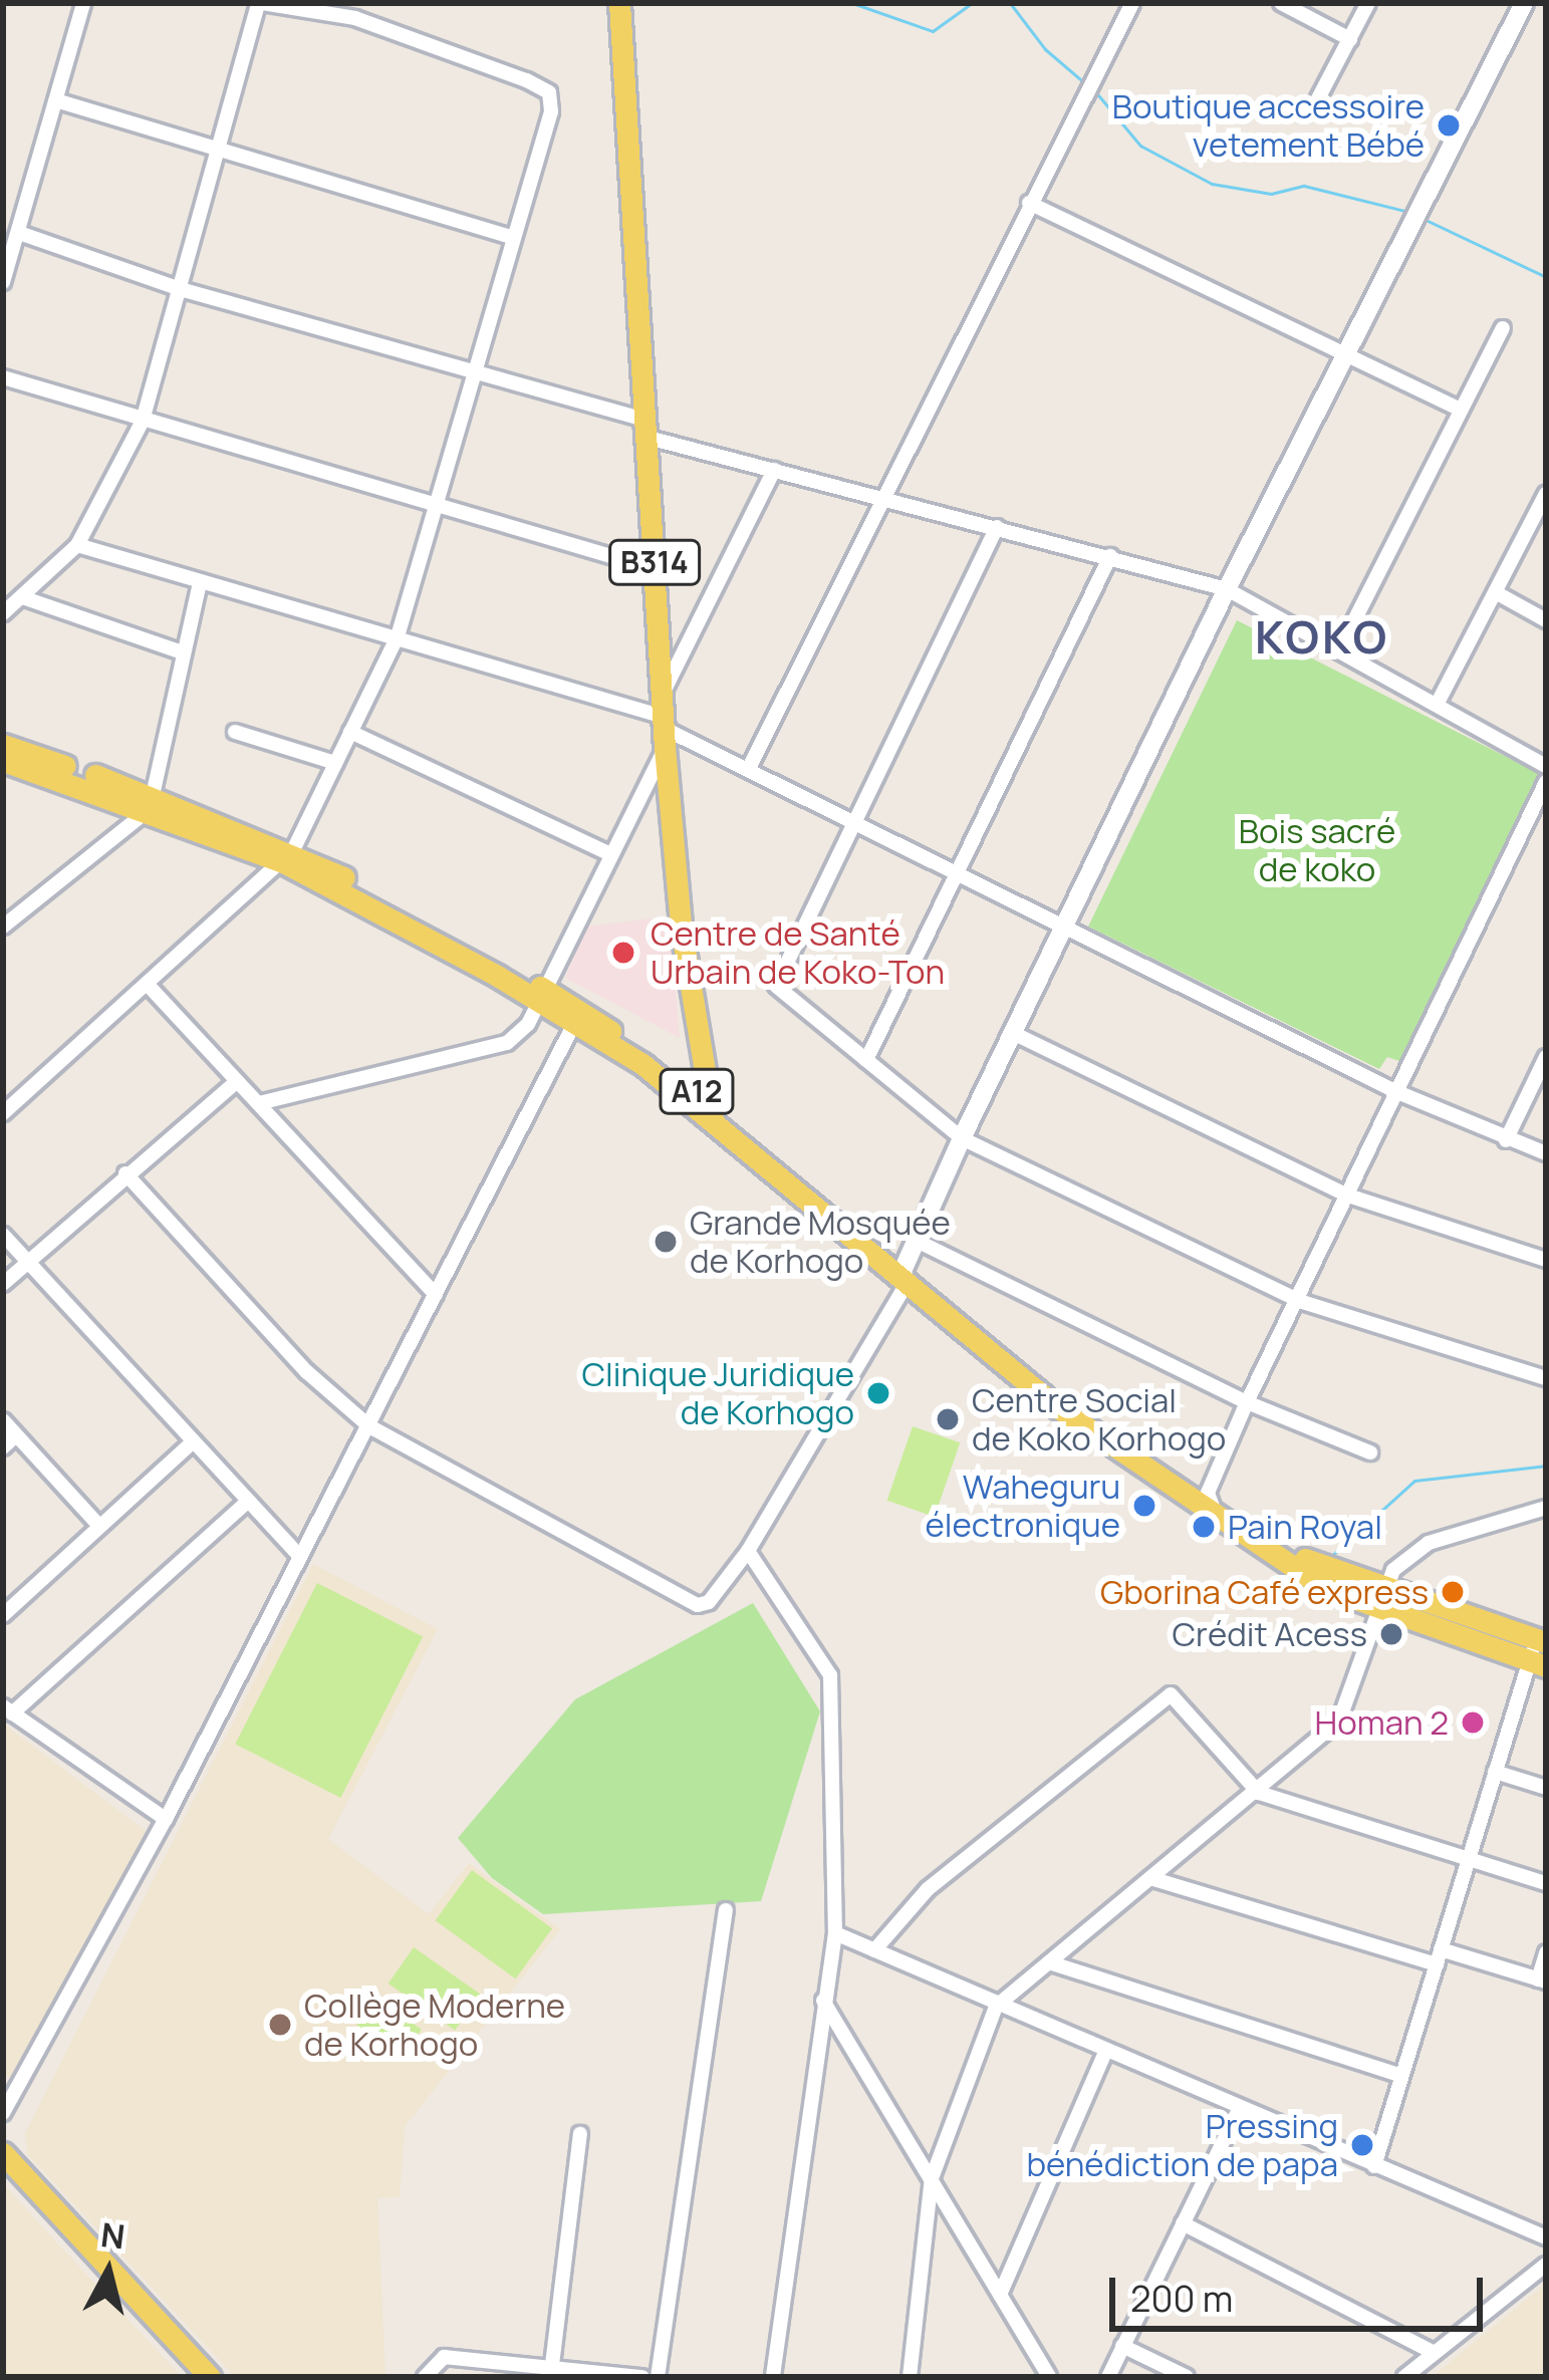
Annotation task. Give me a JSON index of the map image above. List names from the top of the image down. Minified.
{"streets":{"main road":["B314","A12"]},"crossings":[["B314","A12"]],"districts":["KOKO"],"parks":["Bois sacré de koko"],"places":["Boutique accessoire vetement Bébé","Centre de Santé Urbain de Koko-Ton","Grande Mosquée de Korhogo","Clinique Juridique de Korhogo","Centre Social de Koko Korhogo","Waheguru électronique","Pain Royal","Gborina Café express","Crédit Acess","Homan 2","Collège Moderne de Korhogo","Pressing bénédiction de papa"],"scale_bar":"200 m","north":"top"}
